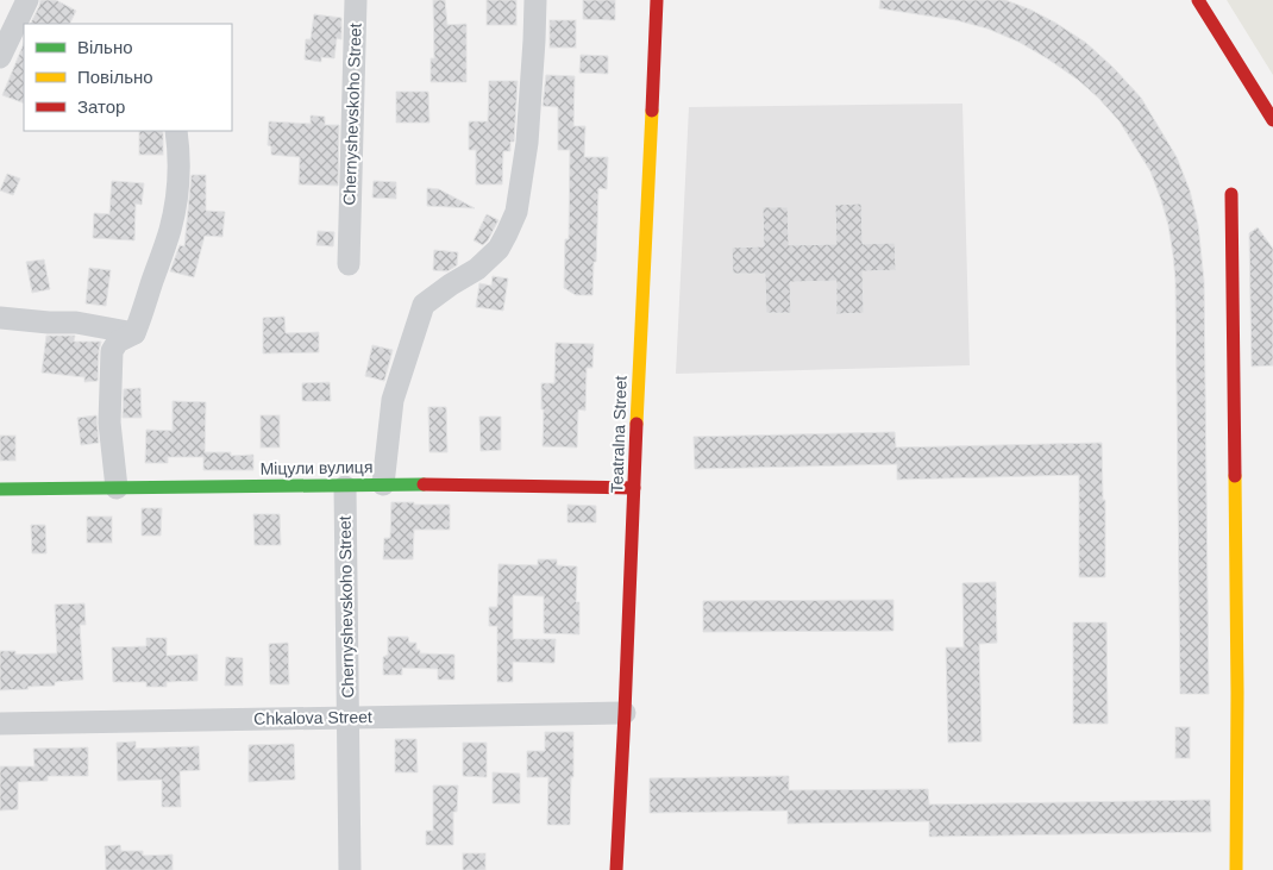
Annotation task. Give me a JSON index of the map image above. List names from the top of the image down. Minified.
{"streets":{"street":["Chernyshevskoho Street","Teatralna Street","Міцули вулиця","Chkalova Street"]},"crossings":[["Chernyshevskoho Street","Міцули вулиця"],["Chernyshevskoho Street","Chkalova Street"],["Teatralna Street","Міцули вулиця"],["Teatralna Street","Chkalova Street"]],"legend":["Вільно","Повільно","Затор"]}
